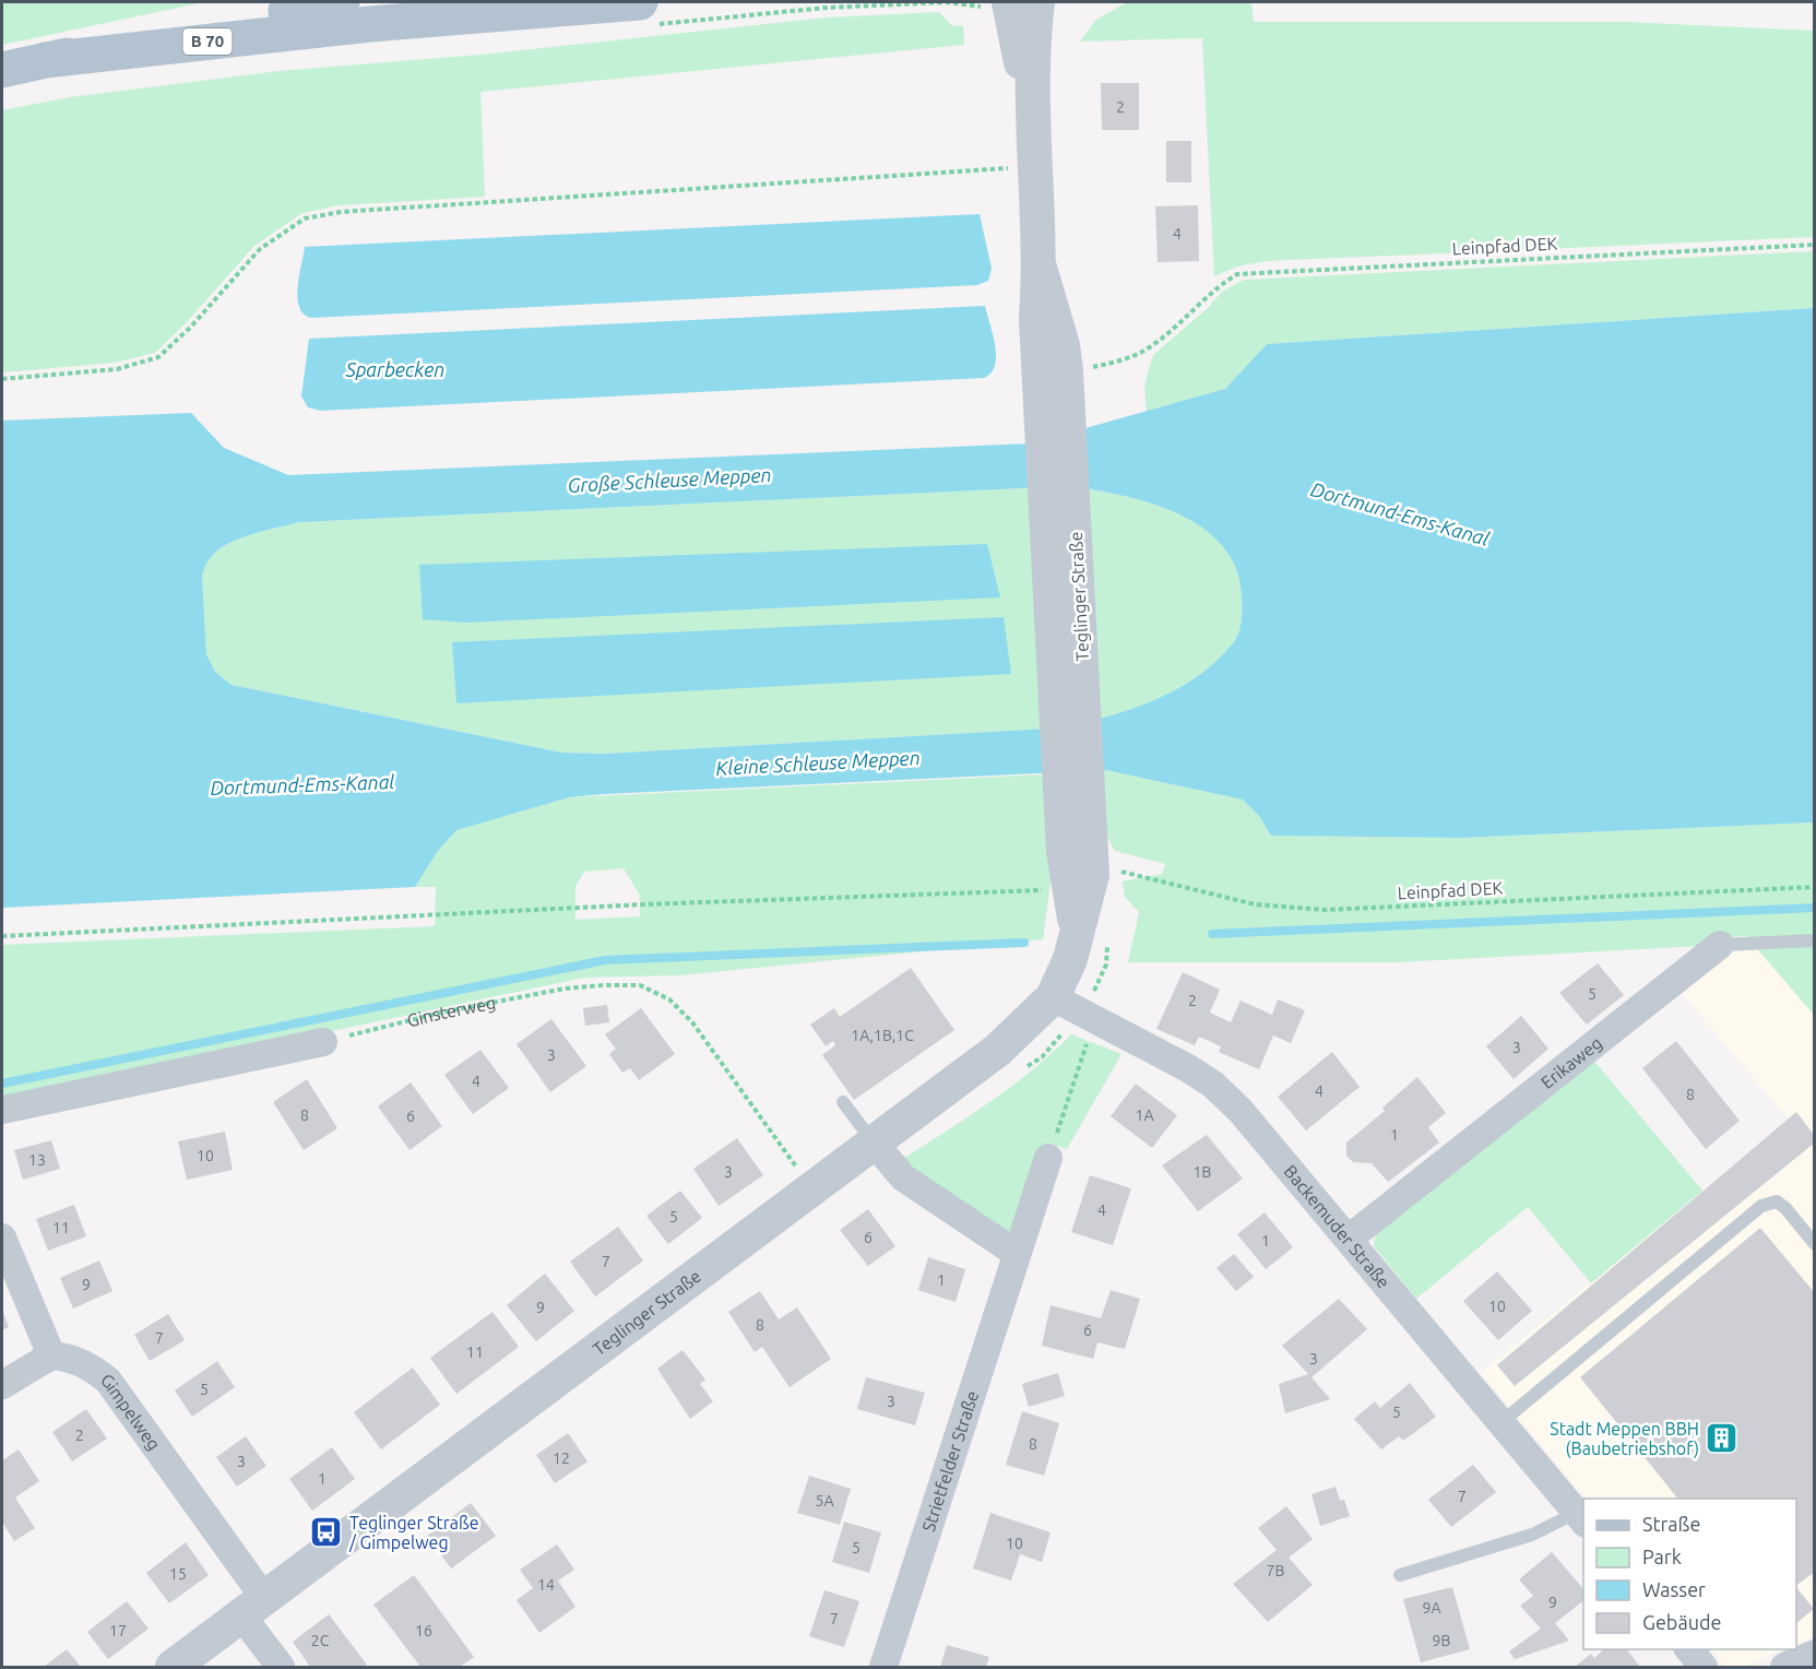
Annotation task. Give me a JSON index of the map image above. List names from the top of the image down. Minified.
{"streets":{"main road":["B 70"],"street":["Teglinger Straße","Erikaweg","Backemuder Straße","Gimpelweg","Strietfelder Straße"],"path":["Leinpfad DEK","Ginsterweg"]},"crossings":[["Leinpfad DEK","Teglinger Straße"],["Teglinger Straße","Ginsterweg"],["Teglinger Straße","Backemuder Straße"],["Teglinger Straße","Gimpelweg"],["Erikaweg","Backemuder Straße"]],"water":["Sparbecken","Große Schleuse Meppen","Dortmund-Ems-Kanal","Kleine Schleuse Meppen"],"places":{"building":["Stadt Meppen BBH (Baubetriebshof)"],"bus stop":["Teglinger Straße / Gimpelweg"]},"house_numbers":["2","4","5","2","1A,1B,1C","3","3","4","4","8","8","1A","6","1","10","13","3","1B","4","5","11","6","1","7","1","9","10","9","8","6","7","11","3","5","3","5","2","8","12","3","1","7","5A","10","5","7B","15","14","9","9A","7","17","16","2C","9B"],"legend":["Straße","Park","Wasser","Gebäude"]}
